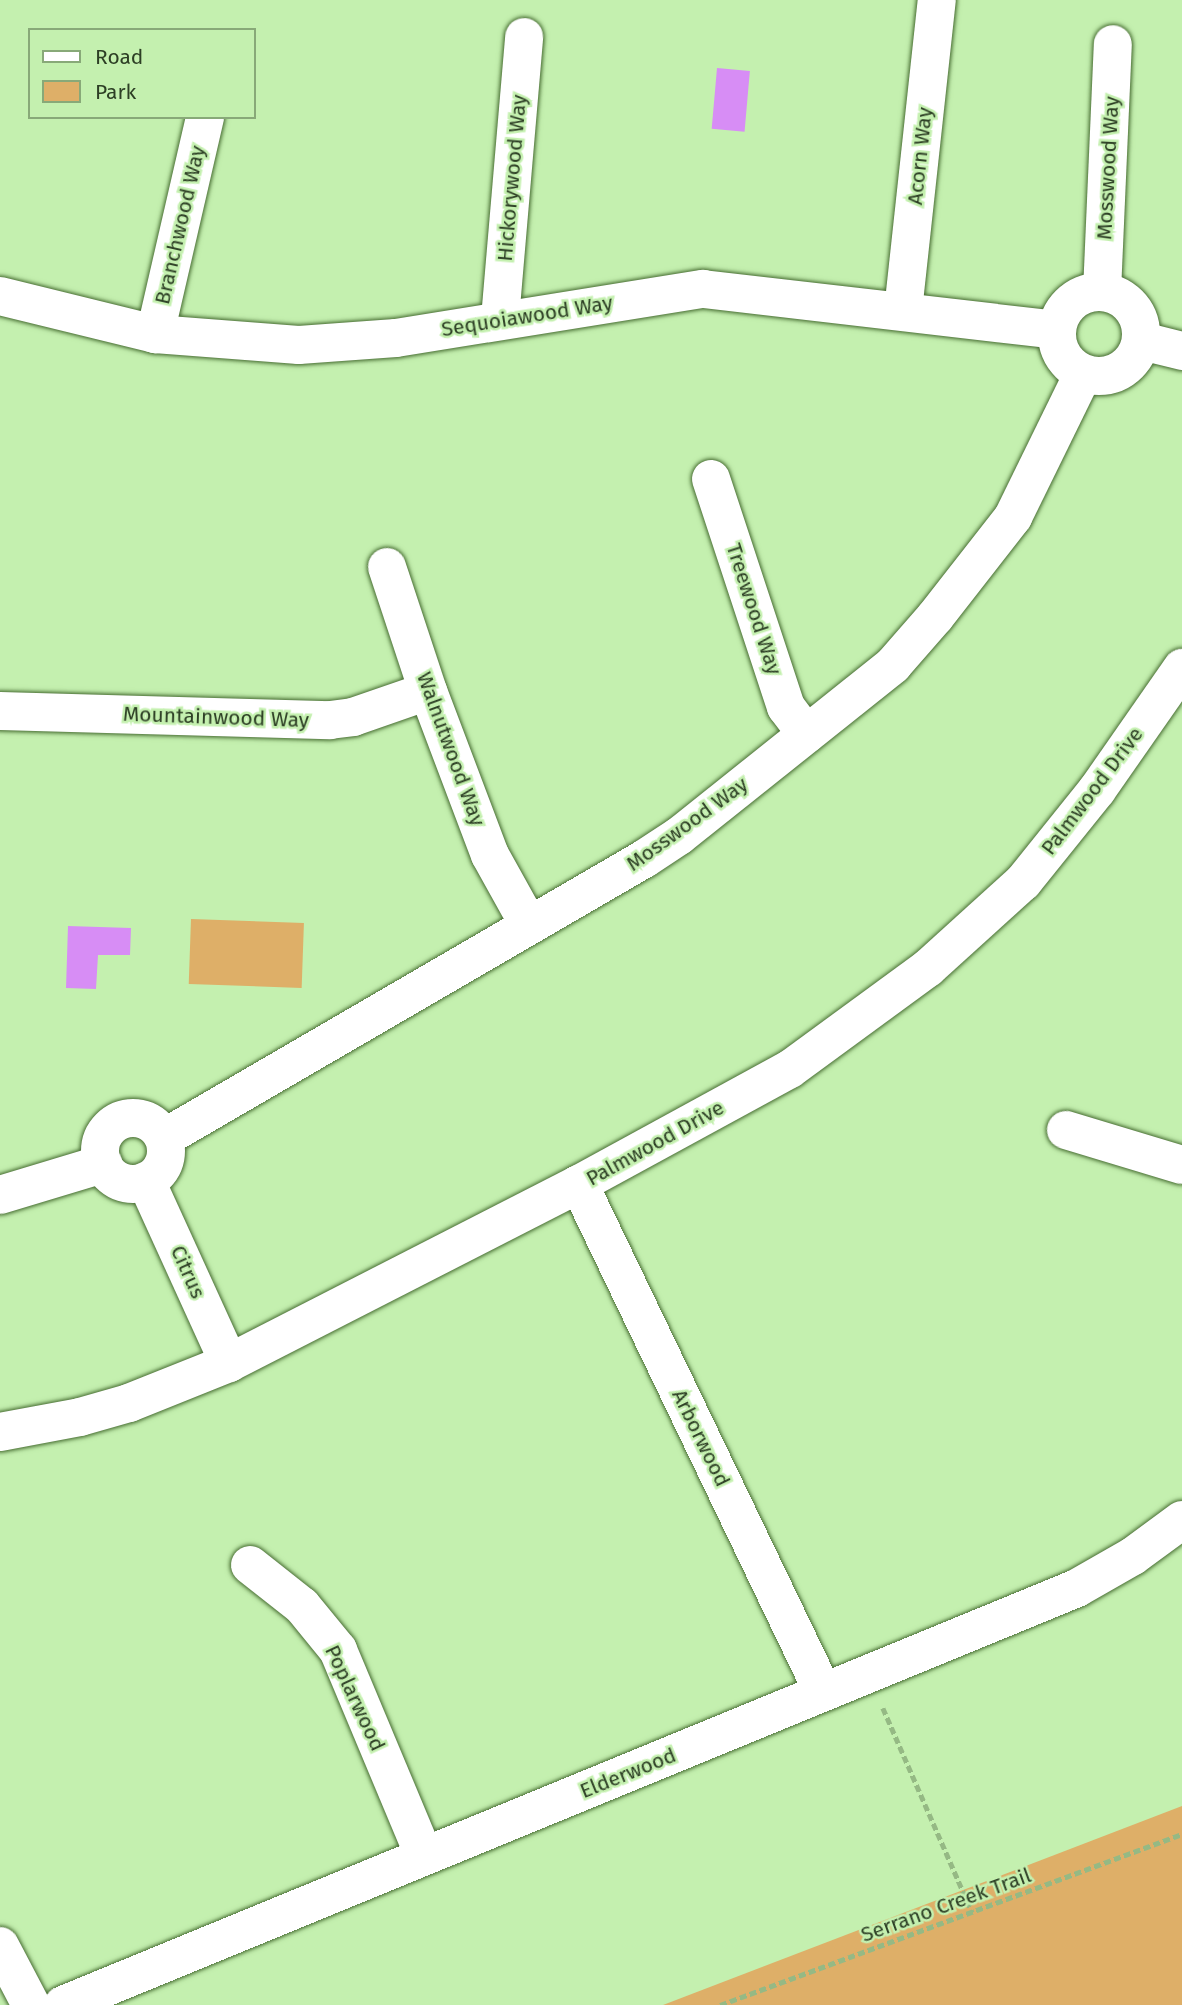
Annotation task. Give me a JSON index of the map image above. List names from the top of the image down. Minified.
{"streets":{"street":["Acorn Way","Mosswood Way","Hickorywood Way","Branchwood Way","Sequoiawood Way","Treewood Way","Mountainwood Way","Walnutwood Way","Palmwood Drive","Citrus","Arborwood","Poplarwood","Elderwood"],"path":["Serrano Creek Trail"]},"crossings":[["Acorn Way","Sequoiawood Way"],["Mosswood Way","Sequoiawood Way"],["Mosswood Way","Treewood Way"],["Mosswood Way","Walnutwood Way"],["Mosswood Way","Citrus"],["Hickorywood Way","Sequoiawood Way"],["Branchwood Way","Sequoiawood Way"],["Mountainwood Way","Walnutwood Way"],["Palmwood Drive","Citrus"],["Palmwood Drive","Arborwood"],["Arborwood","Elderwood"],["Poplarwood","Elderwood"]],"legend":["Road","Park"]}
